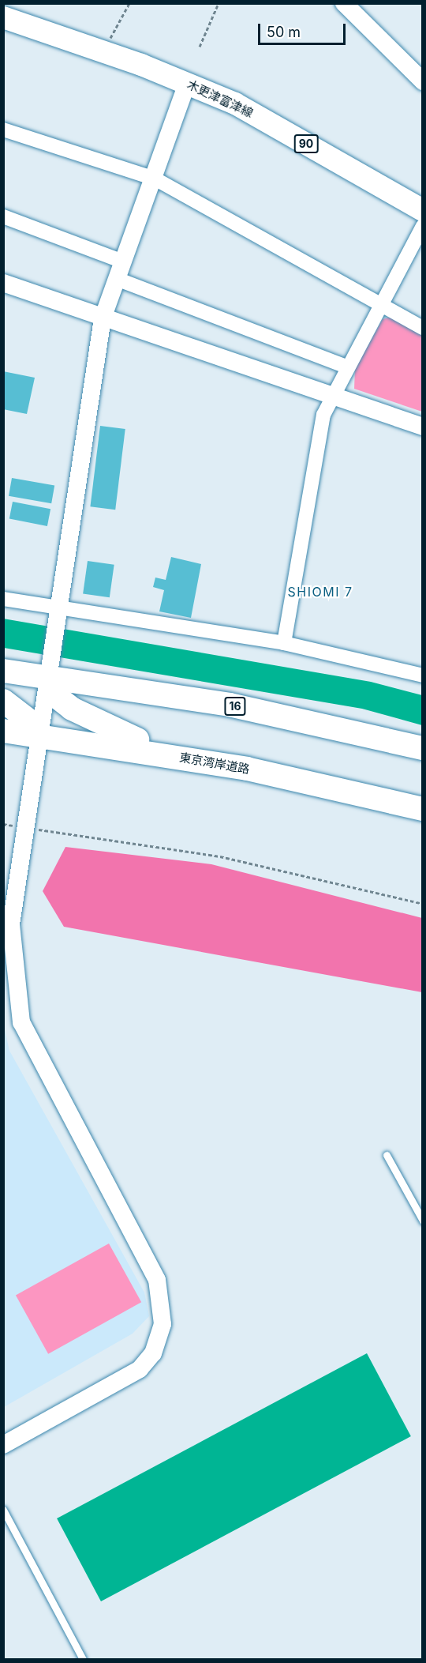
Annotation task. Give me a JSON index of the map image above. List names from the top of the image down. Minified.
{"streets":{"highway":["16","東京湾岸道路"],"main road":["木更津富津線","90"]},"districts":["SHIOMI 7"],"scale_bar":"50 m"}
